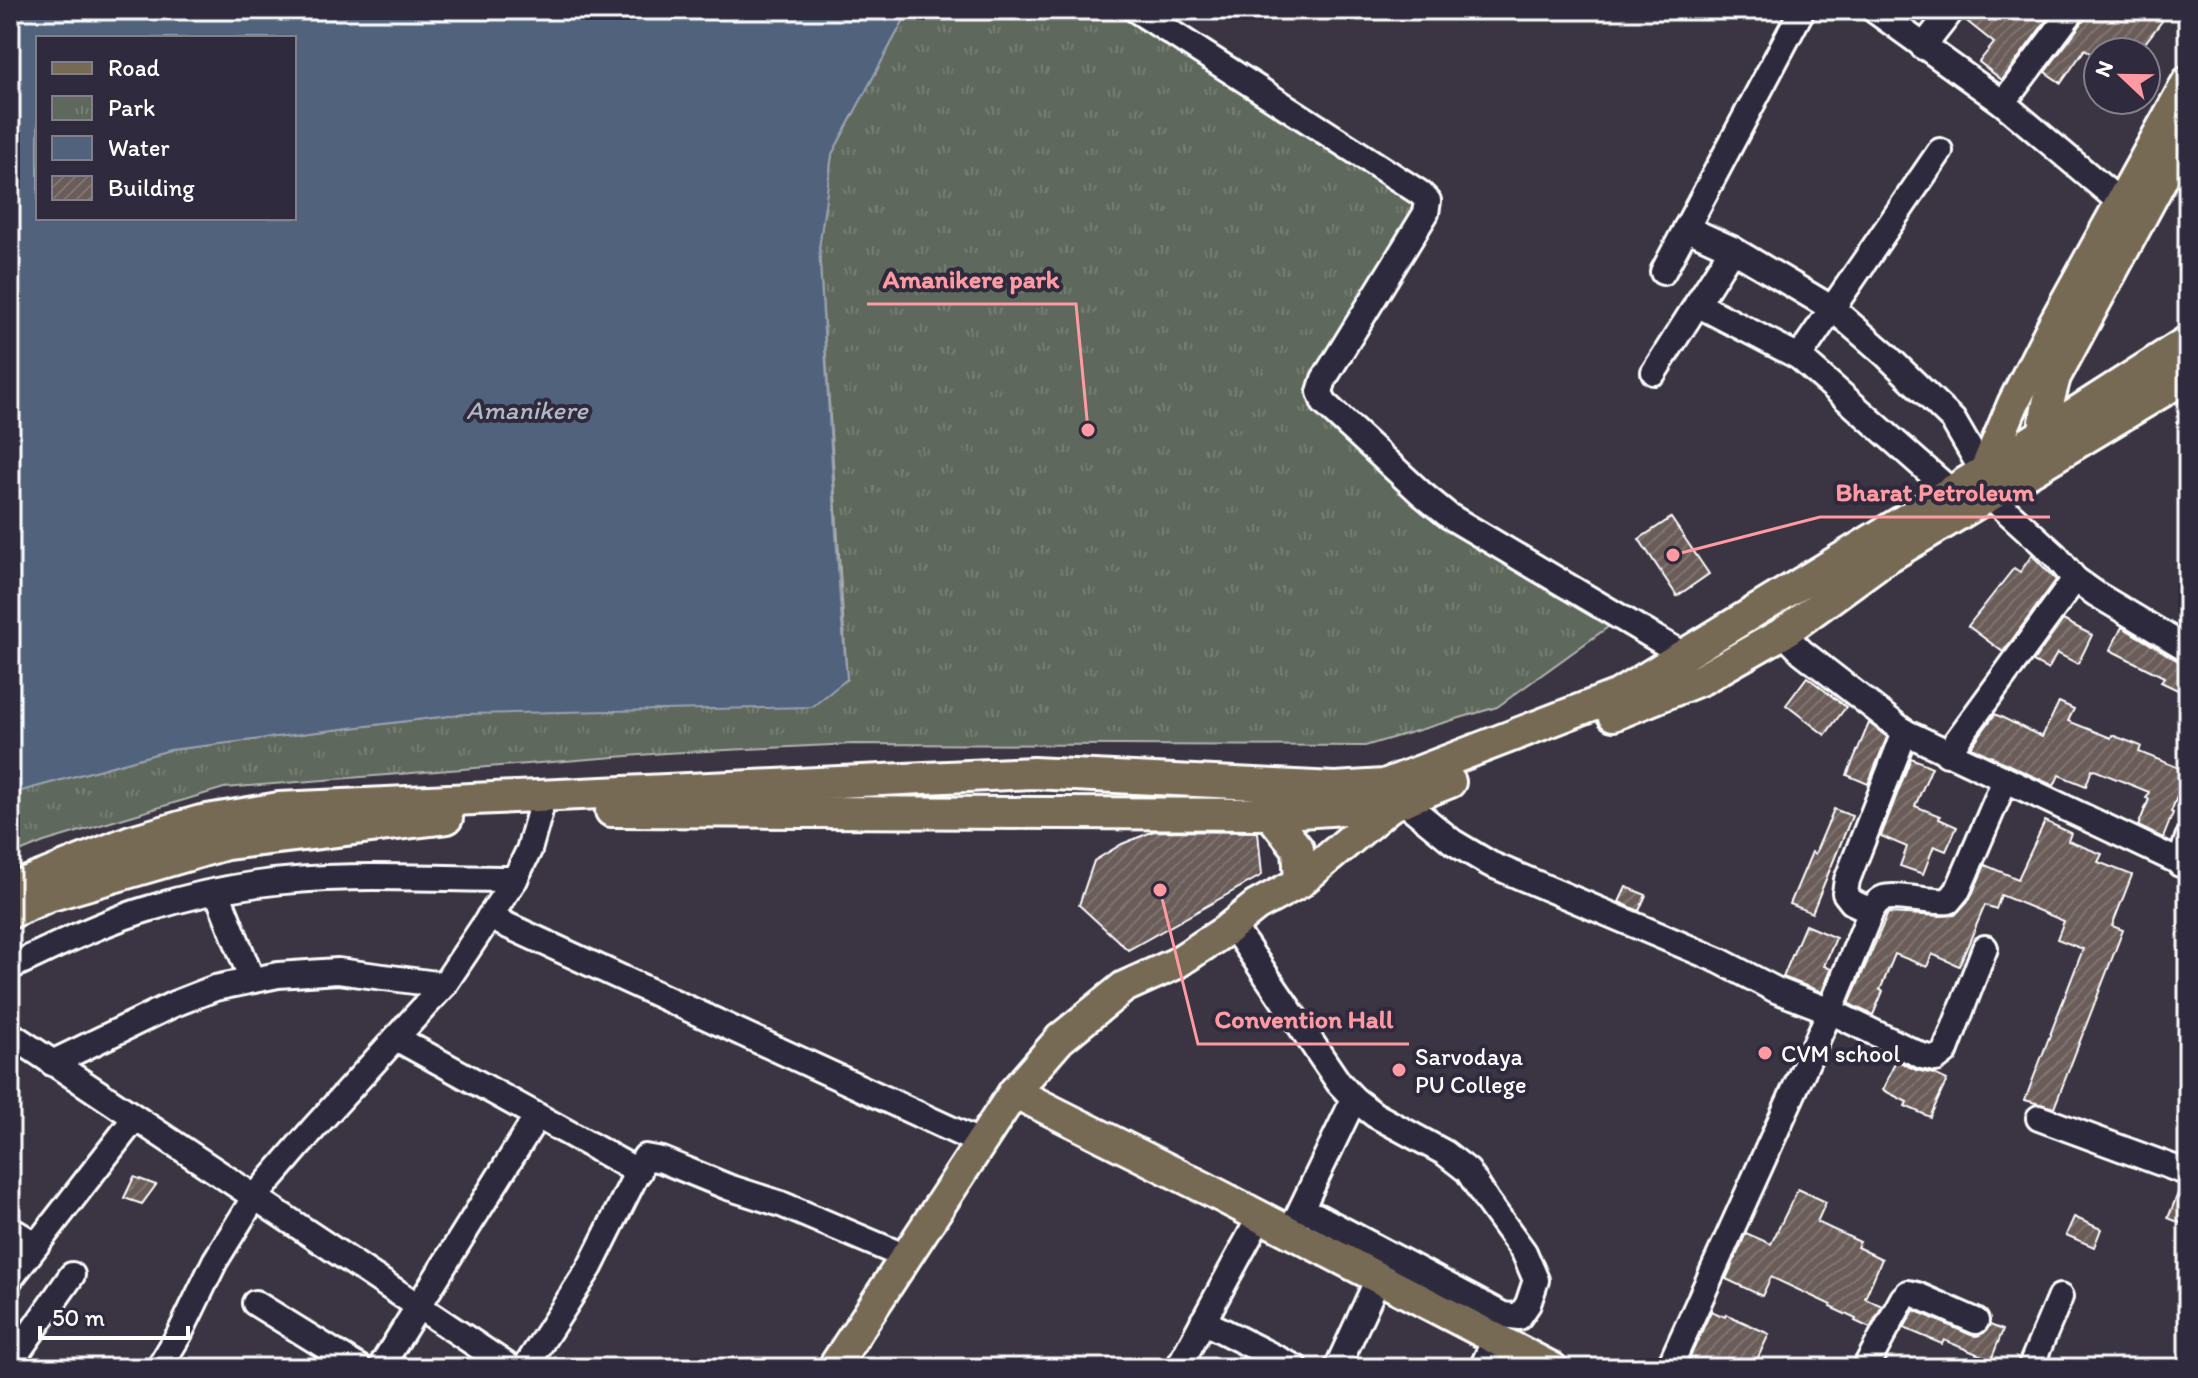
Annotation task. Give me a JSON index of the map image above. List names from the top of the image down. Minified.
{"water":["Amanikere"],"places":["Amanikere park","Bharat Petroleum","Convention Hall","CVM school","Sarvodaya PU College"],"legend":["Road","Park","Water","Building"],"scale_bar":"50 m","north":"left"}
